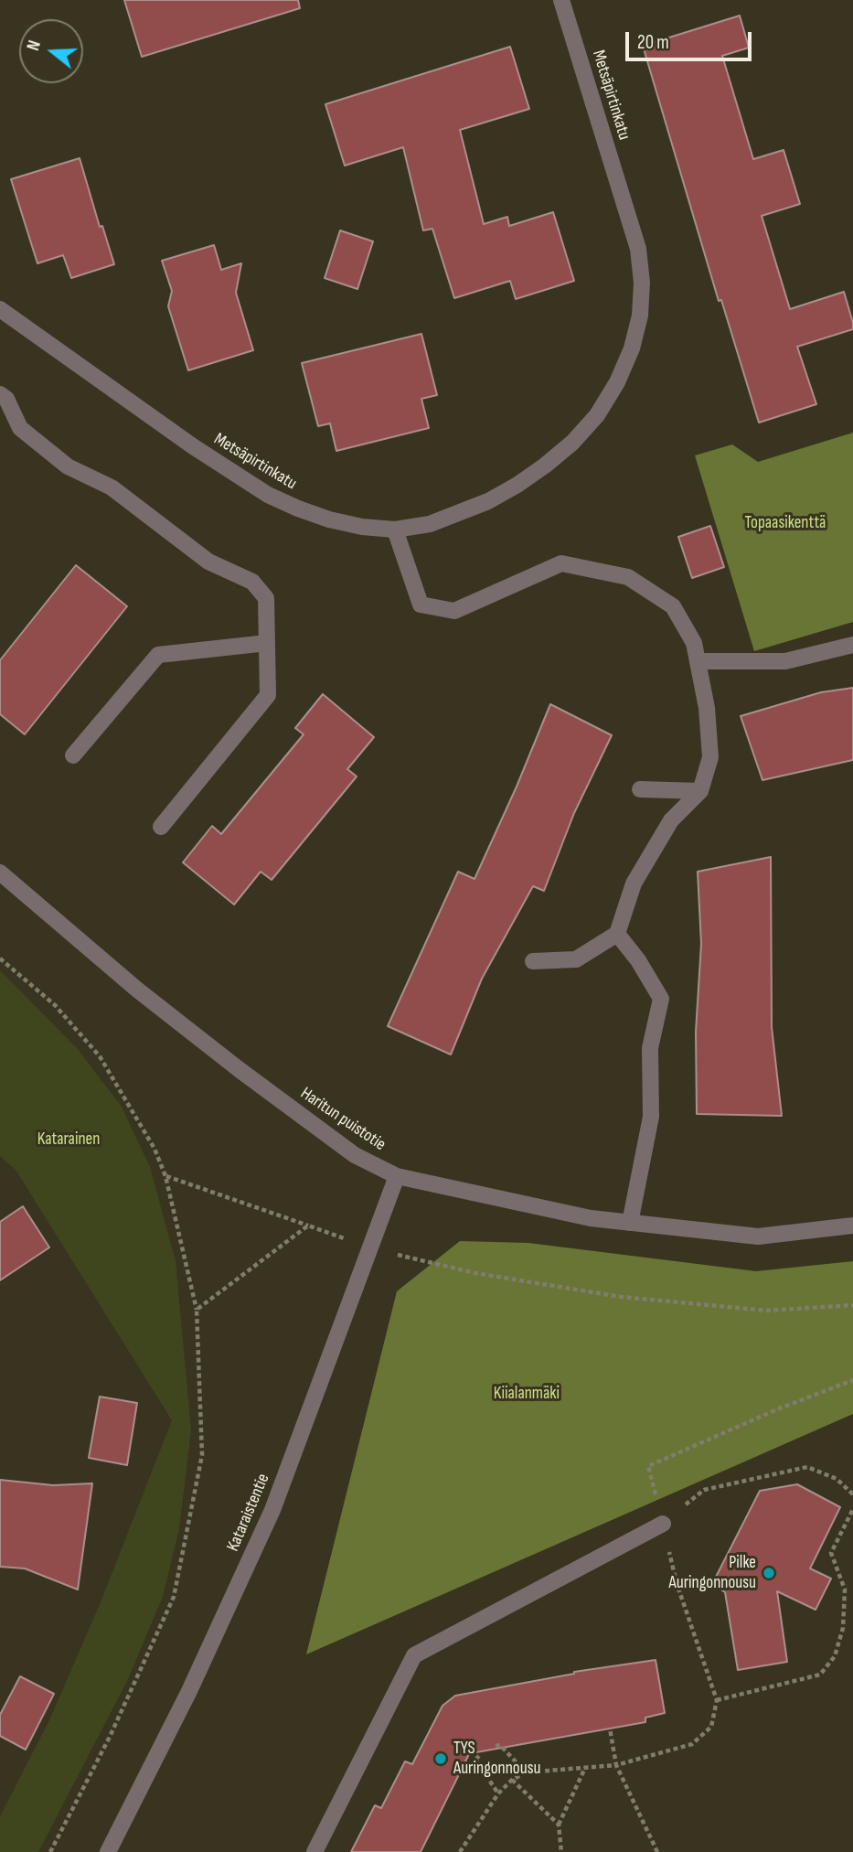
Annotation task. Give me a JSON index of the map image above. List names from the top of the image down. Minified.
{"streets":{"street":["Metsäpirtinkatu","Haritun puistotie","Kataraistentie"]},"crossings":[["Haritun puistotie","Kataraistentie"]],"parks":["Topaasikenttä","Katarainen","Kiialanmäki"],"places":["Pilke Auringonnousu","TYS Auringonnousu"],"scale_bar":"20 m","north":"left"}
